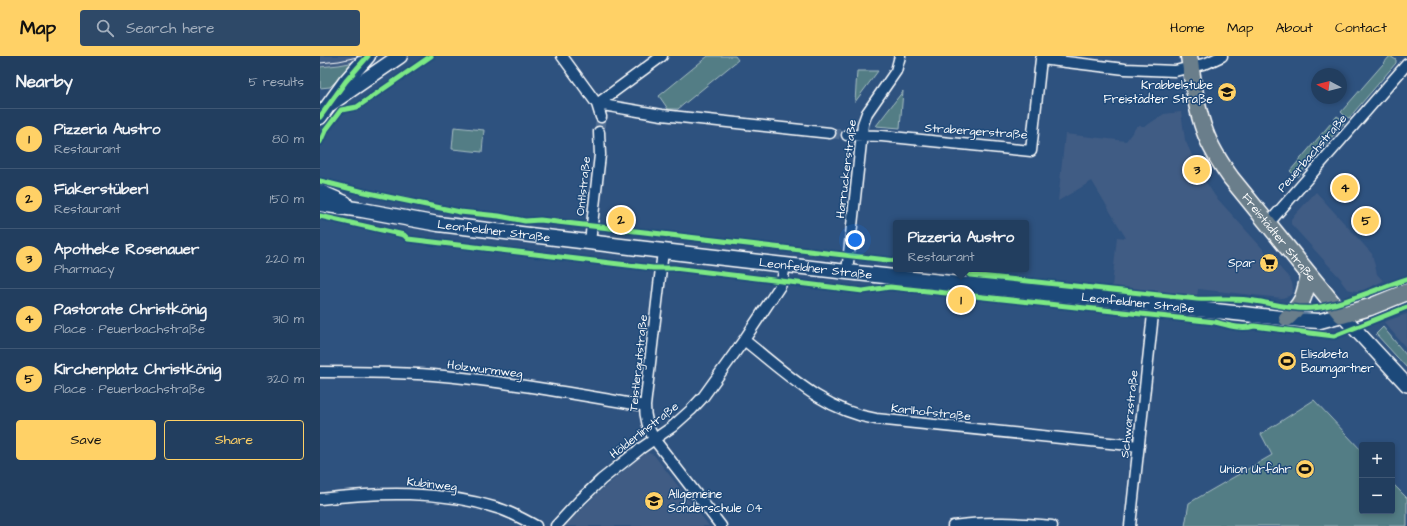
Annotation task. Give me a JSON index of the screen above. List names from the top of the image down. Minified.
{"streets":{"main road":["Leonfeldner Straße","Freistädter Straße"],"street":["Strabergerstraße","Peuerbachstraße","Harruckerstraße","Ontlstraße","Teistlergutstraße","Holzwurmweg","Karlhofstraße","Schwarzstraße","Hölderlinstraße","Kubinweg"]},"crossings":[["Strabergerstraße","Harruckerstraße"],["Strabergerstraße","Freistädter Straße"],["Peuerbachstraße","Freistädter Straße"],["Harruckerstraße","Leonfeldner Straße"],["Ontlstraße","Leonfeldner Straße"],["Leonfeldner Straße","Freistädter Straße"],["Leonfeldner Straße","Teistlergutstraße"],["Leonfeldner Straße","Schwarzstraße"],["Leonfeldner Straße","Hölderlinstraße"],["Teistlergutstraße","Holzwurmweg"],["Teistlergutstraße","Hölderlinstraße"],["Karlhofstraße","Schwarzstraße"],["Karlhofstraße","Hölderlinstraße"]],"places":{"school or university":["Krabbelstube Freistädter Straße","Allgemeine Sonderschule 04"],"supermarket":["Spar"],"sports":["Elisabeta Baumgartner","Union Urfahr"]},"north":"left","page":{"header":"Map","search":"Search here","nav":["Home","Map","About","Contact"],"heading":["Nearby","5 results"],"list":[{"mark":"1","name":"Pizzeria Austro","note":"Restaurant","value":"80 m"},{"mark":"2","name":"Fiakerstüberl","note":"Restaurant","value":"150 m"},{"mark":"3","name":"Apotheke Rosenauer","note":"Pharmacy","value":"220 m"},{"mark":"4","name":"Pastorate Christkönig","note":"Place · Peuerbachstraße","value":"310 m"},{"mark":"5","name":"Kirchenplatz Christkönig","note":"Place · Peuerbachstraße","value":"320 m"}],"pins":["3","4","2","5","1"],"popup":["Pizzeria Austro","Restaurant"],"buttons":["Save","Share"],"map_buttons":["+","−"]}}
